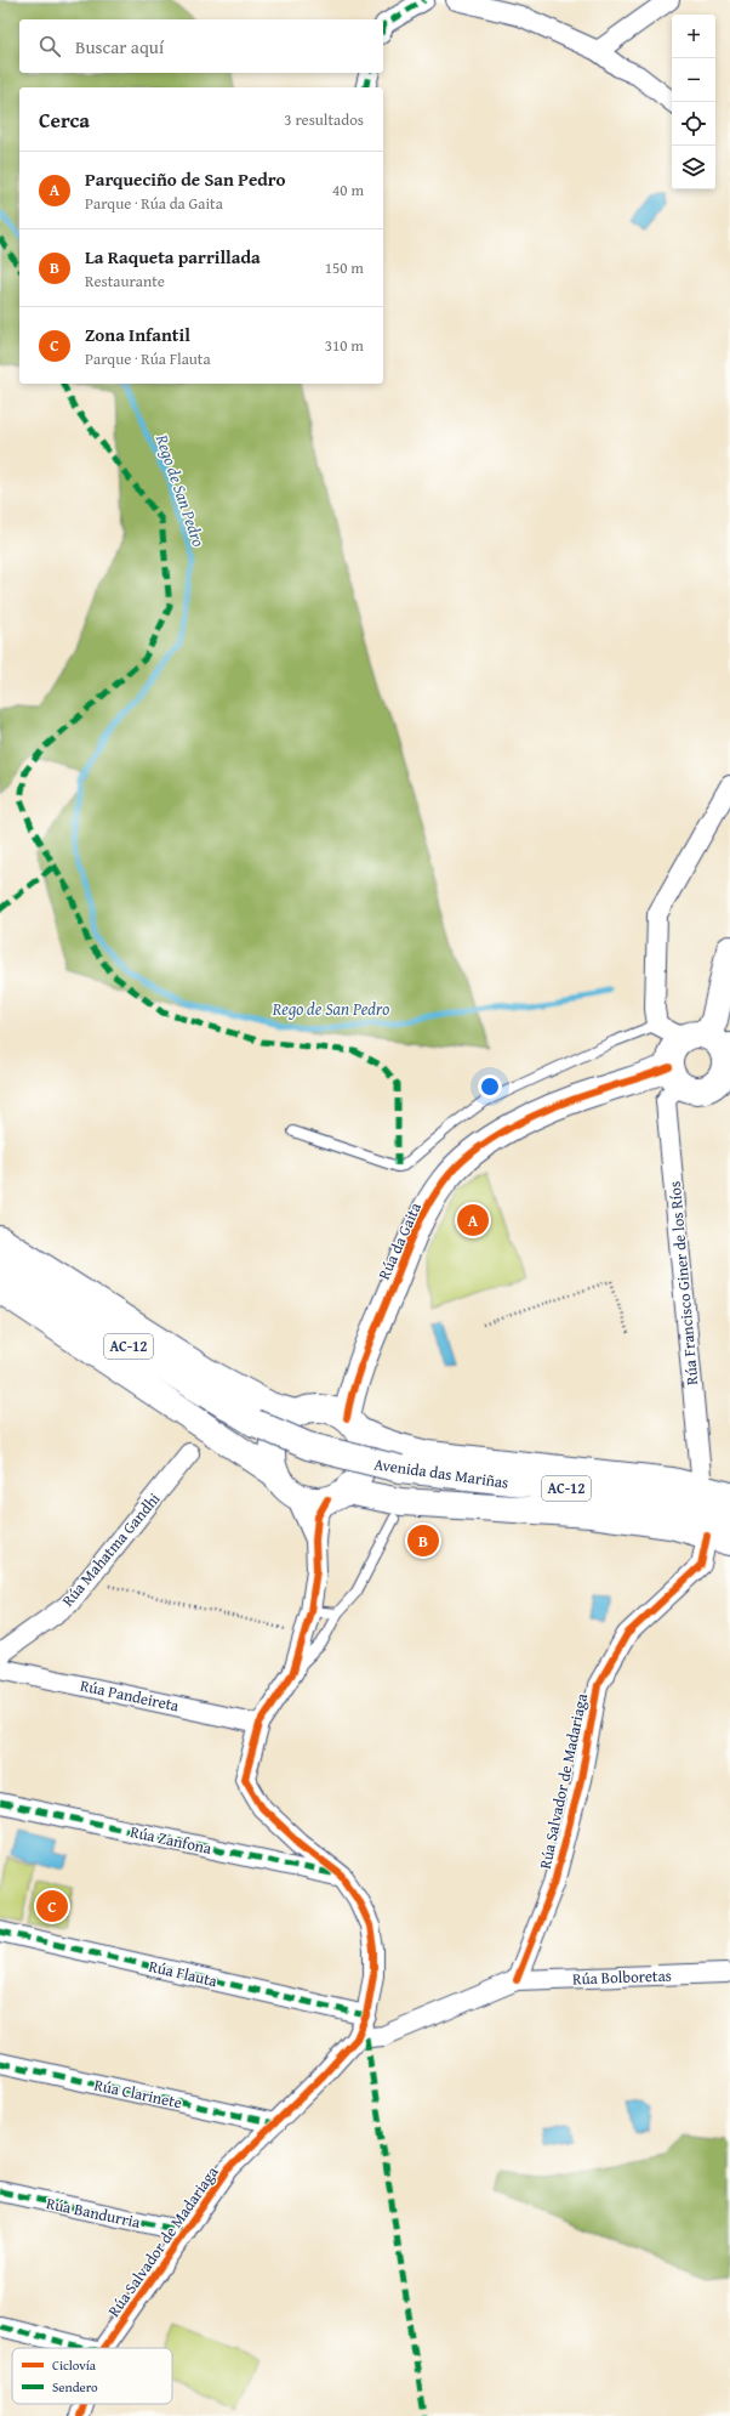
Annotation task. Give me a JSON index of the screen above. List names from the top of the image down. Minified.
{"streets":{"main road":["Rúa da Gaita","AC-12","Avenida das Mariñas"],"street":["Rúa Francisco Giner de los Ríos","Rúa Mahatma Gandhi","Rúa Pandeireta","Rúa Salvador de Madariaga","Rúa Zanfona","Rúa Flauta","Rúa Bolboretas","Rúa Clarinete","Rúa Bandurria"]},"crossings":[["Rúa da Gaita","Rúa Francisco Giner de los Ríos"],["Rúa Salvador de Madariaga","Rúa Zanfona"],["Rúa Salvador de Madariaga","Rúa Flauta"],["Rúa Salvador de Madariaga","Rúa Bolboretas"],["Rúa Salvador de Madariaga","Rúa Clarinete"],["Rúa Salvador de Madariaga","Rúa Bandurria"]],"water":["Rego de San Pedro"],"legend":["Ciclovía","Sendero"],"page":{"map_buttons":["+","−"],"search":"Buscar aquí","heading":["Cerca","3 resultados"],"list":[{"mark":"A","name":"Parqueciño de San Pedro","note":"Parque · Rúa da Gaita","value":"40 m"},{"mark":"B","name":"La Raqueta parrillada","note":"Restaurante","value":"150 m"},{"mark":"C","name":"Zona Infantil","note":"Parque · Rúa Flauta","value":"310 m"}],"pins":["A","B","C"]}}
